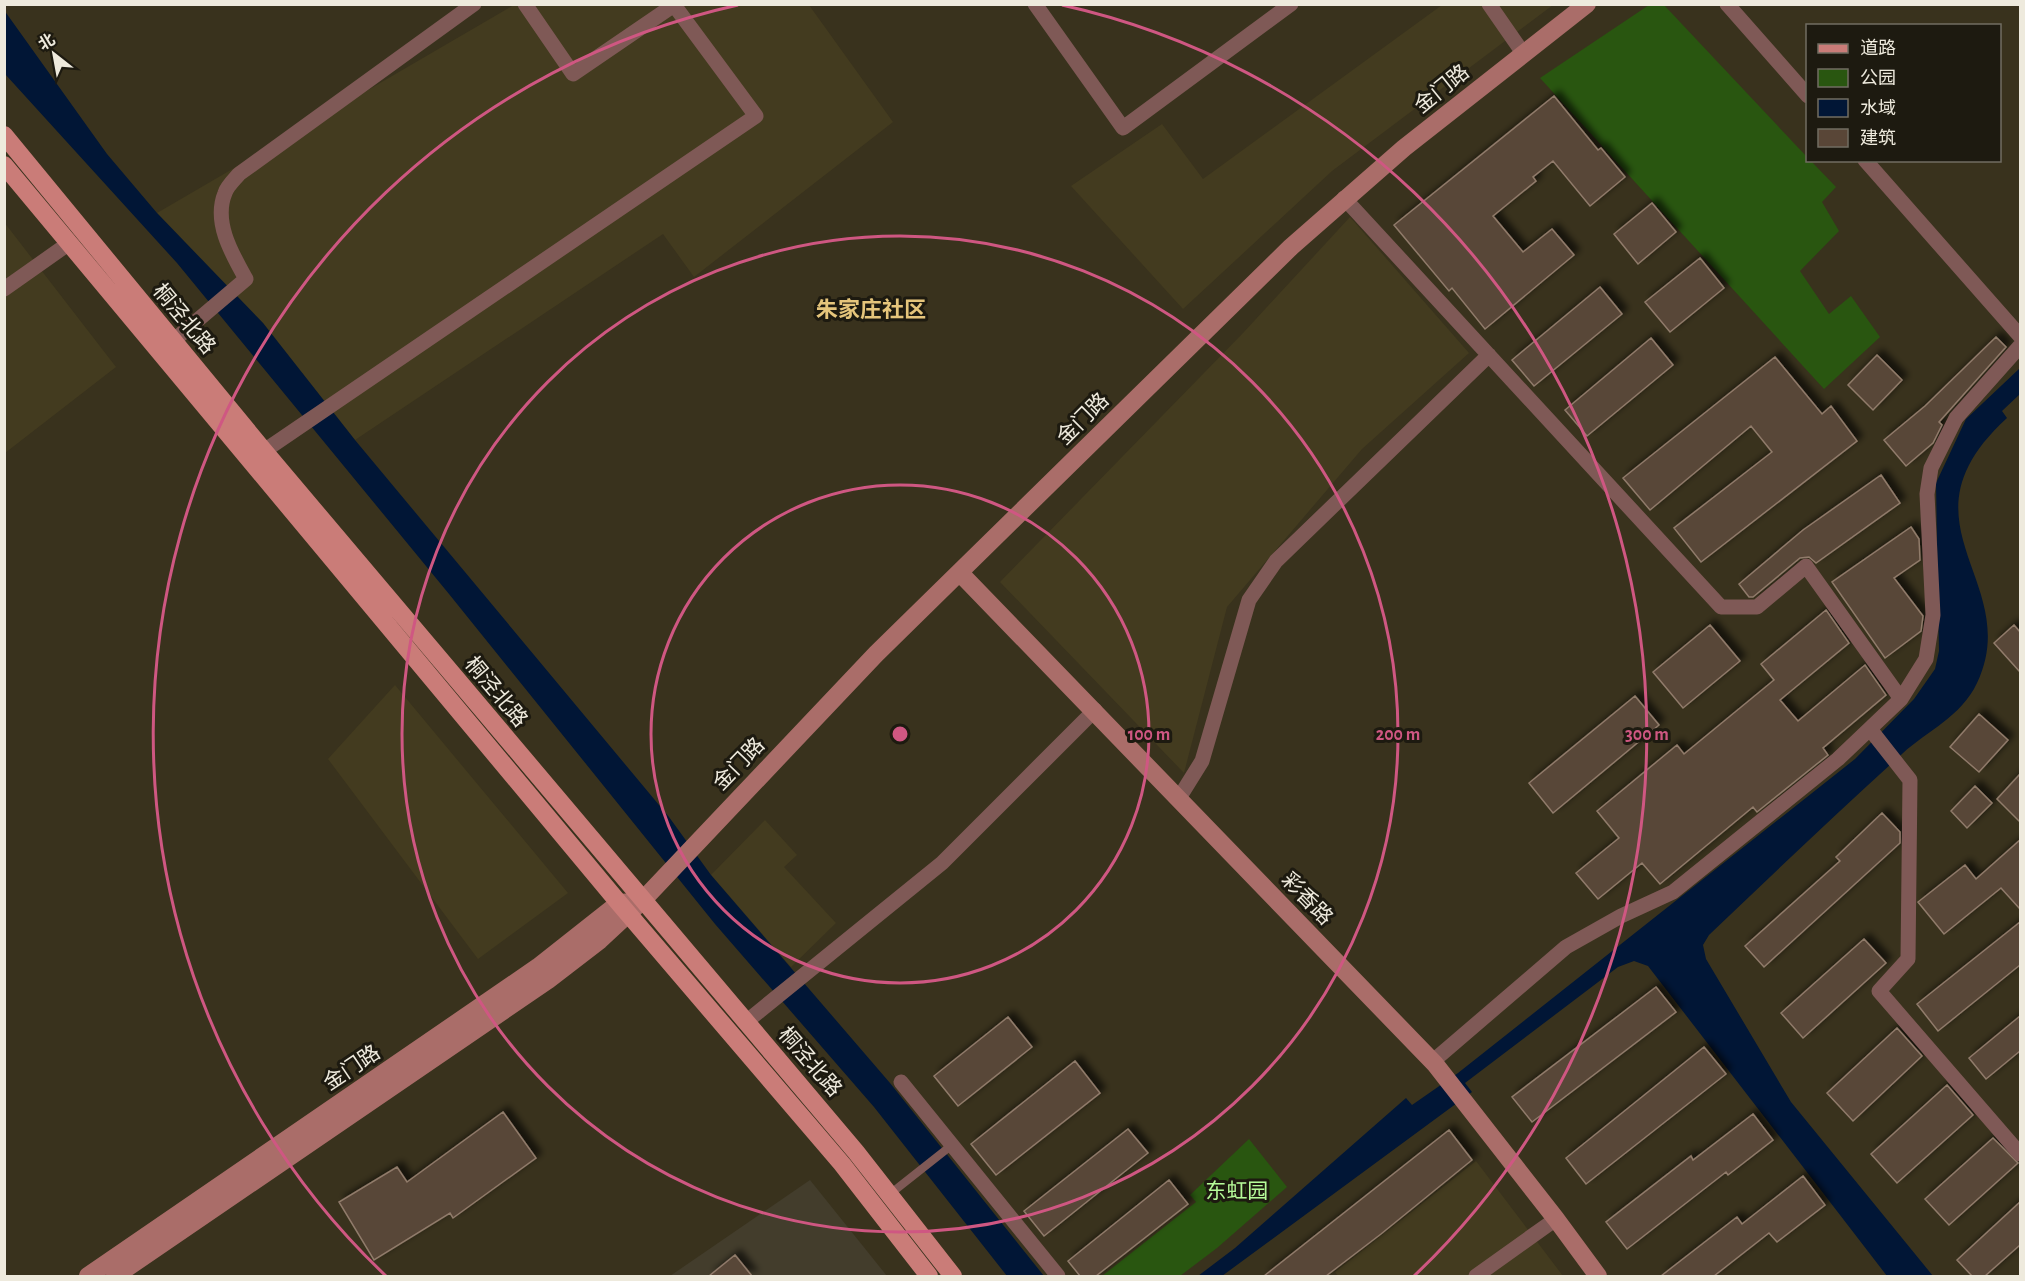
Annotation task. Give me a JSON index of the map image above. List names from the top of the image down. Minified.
{"streets":{"main road":["金门路","桐泾北路","彩香路"]},"crossings":[["金门路","桐泾北路"],["金门路","彩香路"]],"districts":["朱家庄社区"],"parks":["东虹园"],"legend":["道路","公园","水域","建筑"],"north":"top left","rings":["100 m","200 m","300 m"]}
